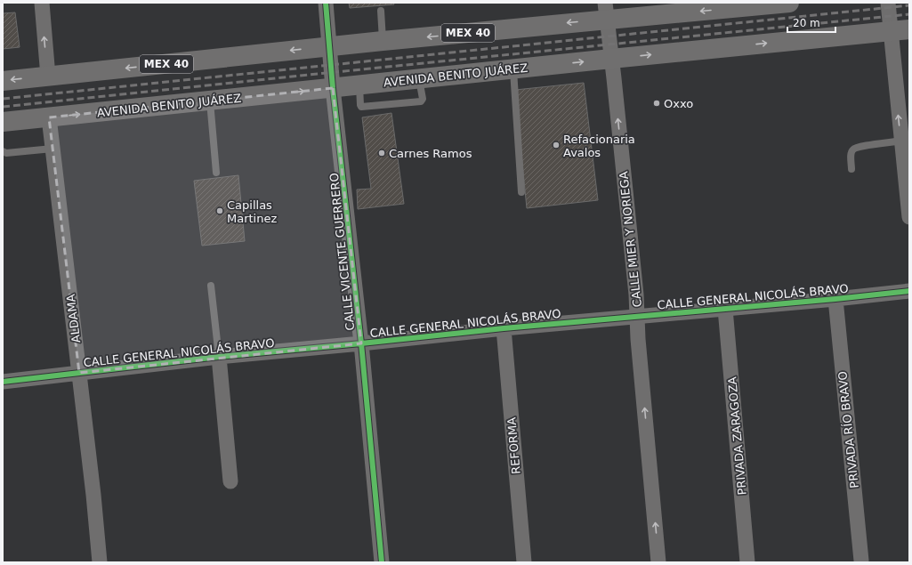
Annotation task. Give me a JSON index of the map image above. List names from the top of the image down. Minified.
{"streets":{"main road":["MEX 40","AVENIDA BENITO JUÁREZ"],"street":["CALLE MIER Y NORIEGA","CALLE VICENTE GUERRERO","CALLE GENERAL NICOLÁS BRAVO","ALDAMA","PRIVADA RÍO BRAVO","PRIVADA ZARAGOZA","REFORMA"]},"crossings":[["MEX 40","CALLE MIER Y NORIEGA"],["MEX 40","CALLE VICENTE GUERRERO"],["AVENIDA BENITO JUÁREZ","CALLE MIER Y NORIEGA"],["AVENIDA BENITO JUÁREZ","CALLE VICENTE GUERRERO"],["AVENIDA BENITO JUÁREZ","ALDAMA"],["CALLE MIER Y NORIEGA","CALLE GENERAL NICOLÁS BRAVO"],["CALLE VICENTE GUERRERO","CALLE GENERAL NICOLÁS BRAVO"],["CALLE GENERAL NICOLÁS BRAVO","ALDAMA"],["CALLE GENERAL NICOLÁS BRAVO","PRIVADA RÍO BRAVO"],["CALLE GENERAL NICOLÁS BRAVO","PRIVADA ZARAGOZA"],["CALLE GENERAL NICOLÁS BRAVO","REFORMA"]],"one_way":["CALLE MIER Y NORIEGA"],"places":["Oxxo","Refacionaria Avalos","Carnes Ramos","Capillas Martinez"],"scale_bar":"20 m"}
